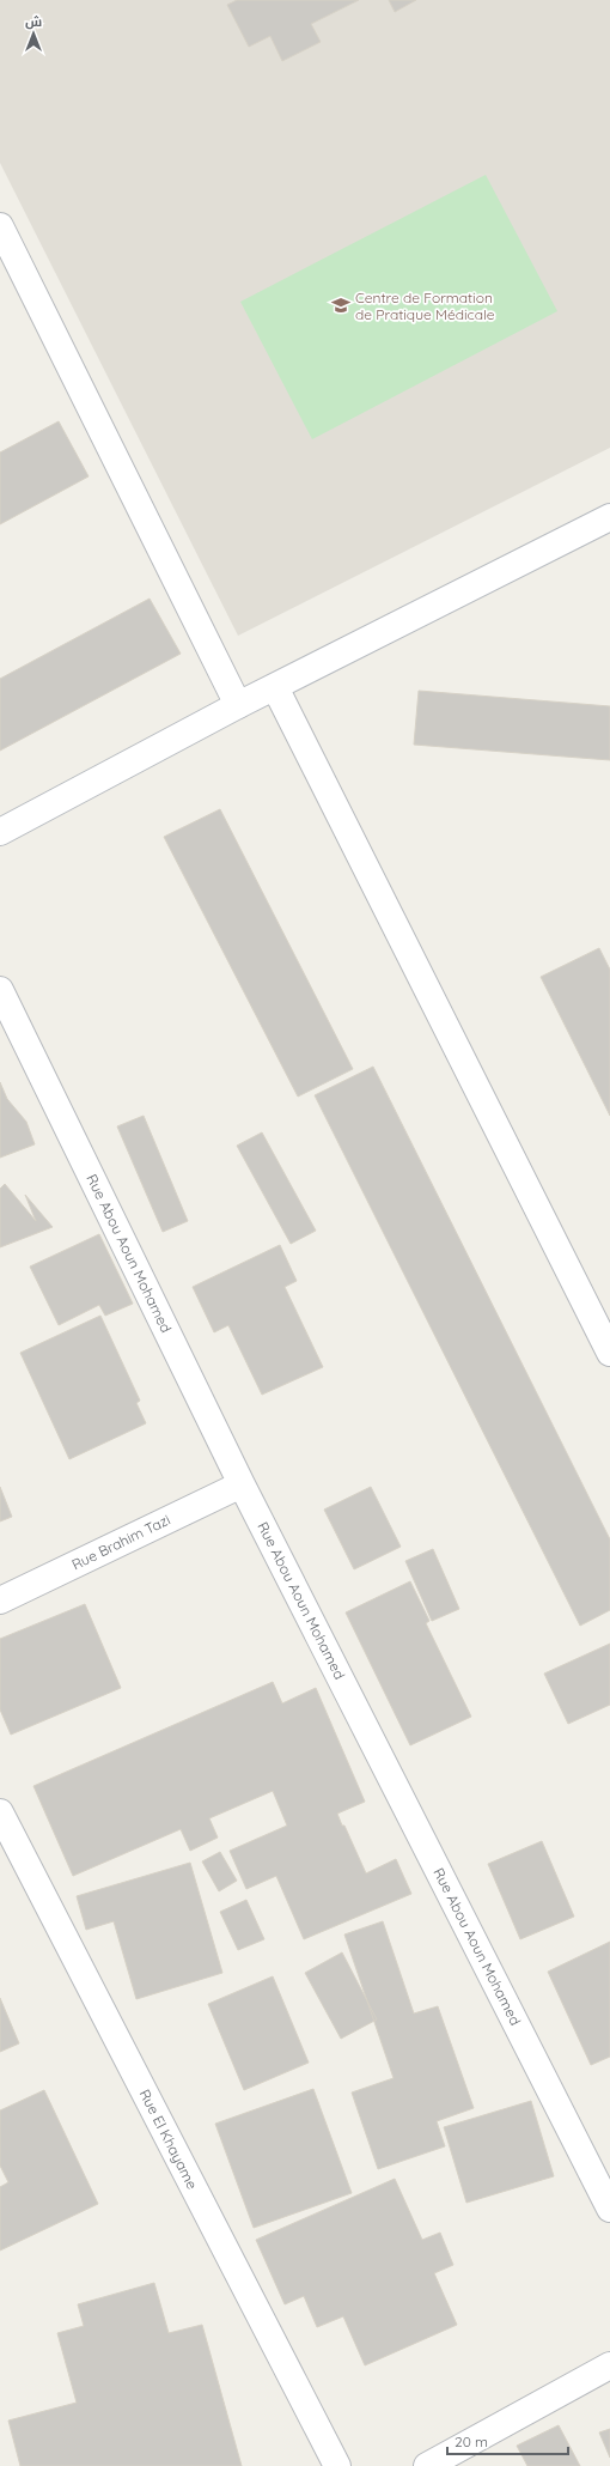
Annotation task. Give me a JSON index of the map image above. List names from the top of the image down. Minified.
{"streets":{"street":["Rue Abou Aoun Mohamed","Rue Brahim Tazi","Rue El Khayame"]},"crossings":[["Rue Abou Aoun Mohamed","Rue Brahim Tazi"]],"places":{"school or university":["Centre de Formation de Pratique Médicale"]},"scale_bar":"20 m","north":"top"}
